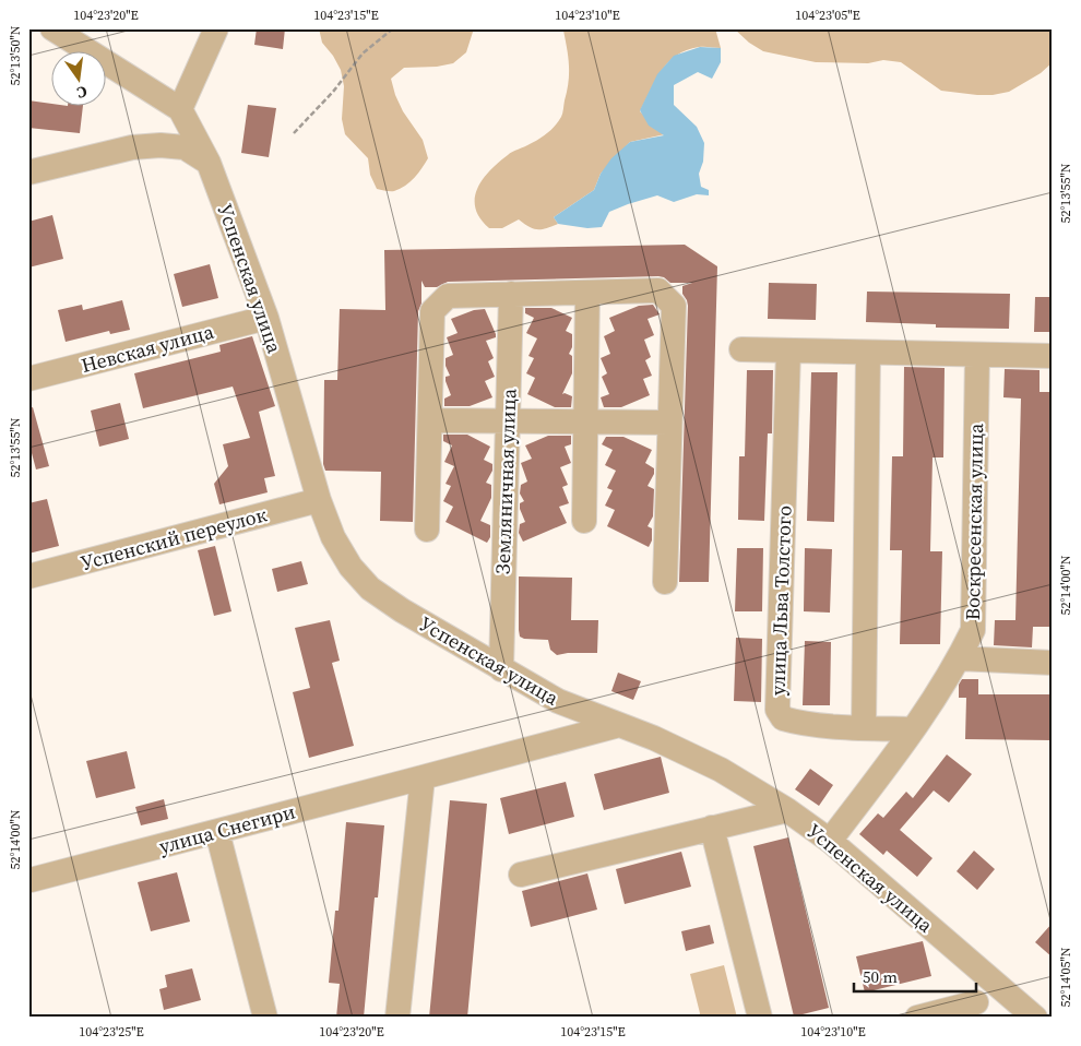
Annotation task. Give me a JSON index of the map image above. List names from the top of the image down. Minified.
{"streets":{"street":["Успенская улица","Невская улица","Земляничная улица","Воскресенская улица","Успенский переулок","улица Льва Толстого","улица Снегири"]},"crossings":[["Успенская улица","Невская улица"],["Успенская улица","Земляничная улица"],["Успенская улица","Воскресенская улица"],["Успенская улица","Успенский переулок"],["Успенская улица","улица Снегири"],["Воскресенская улица","улица Льва Толстого"]],"scale_bar":"50 m","north":"bottom","coordinates":["104°23'20\"E","104°23'15\"E","104°23'10\"E","104°23'05\"E","52°13'50\"N","52°13'55\"N","52°14'00\"N","52°14'05\"N","104°23'25\"E"]}
